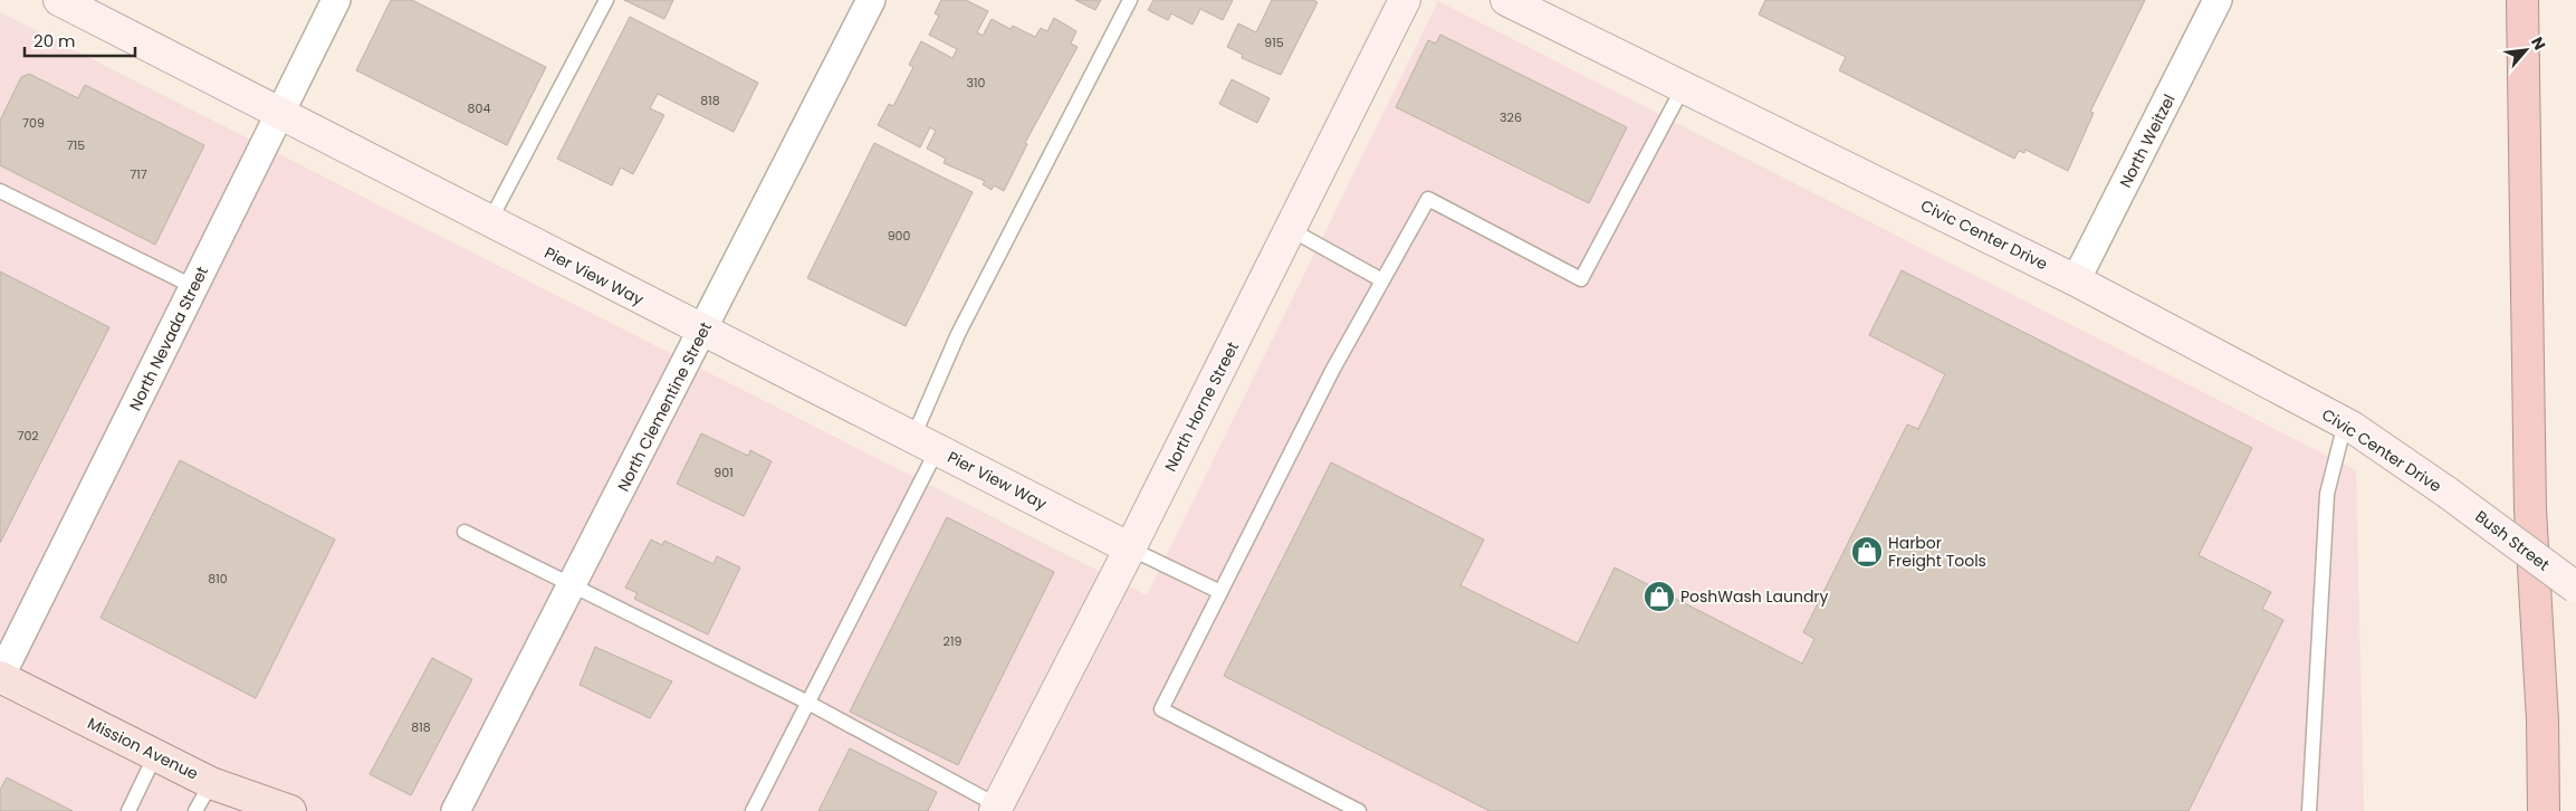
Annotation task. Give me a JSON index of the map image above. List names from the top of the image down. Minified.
{"streets":{"main road":["Mission Avenue"],"street":["North Weitzel","Civic Center Drive","Pier View Way","North Nevada Street","North Clementine Street","North Horne Street","Bush Street"]},"crossings":[["North Weitzel","Civic Center Drive"],["Civic Center Drive","Bush Street"],["Pier View Way","North Nevada Street"],["Pier View Way","North Clementine Street"],["Pier View Way","North Horne Street"],["North Nevada Street","Mission Avenue"]],"places":{"shop":["Harbor Freight Tools","PoshWash Laundry"]},"house_numbers":["915","310","818","804","326","709","715","717","900","702","901","810","219","818"],"scale_bar":"20 m","north":"top right"}
